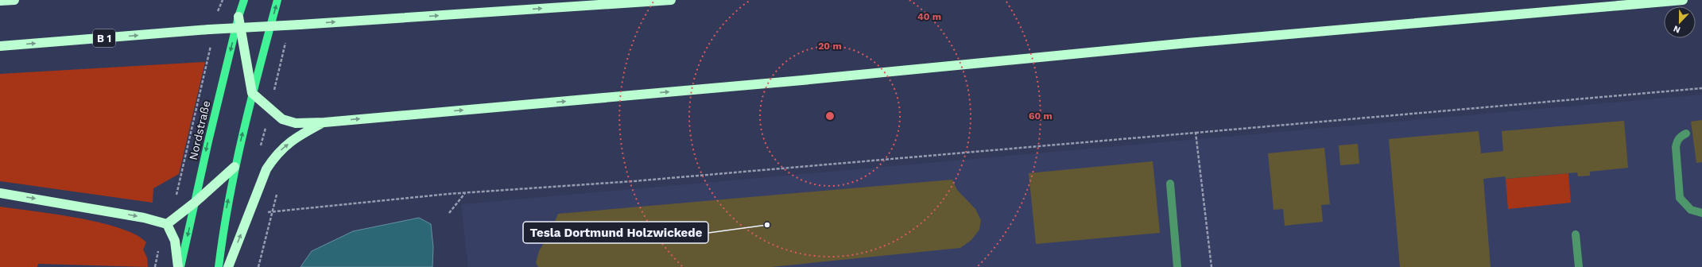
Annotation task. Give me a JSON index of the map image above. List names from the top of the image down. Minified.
{"streets":{"highway":["B 1"],"main road":["Nordstraße"]},"places":["Tesla Dortmund Holzwickede"],"north":"bottom","rings":["40 m","20 m","60 m"]}
